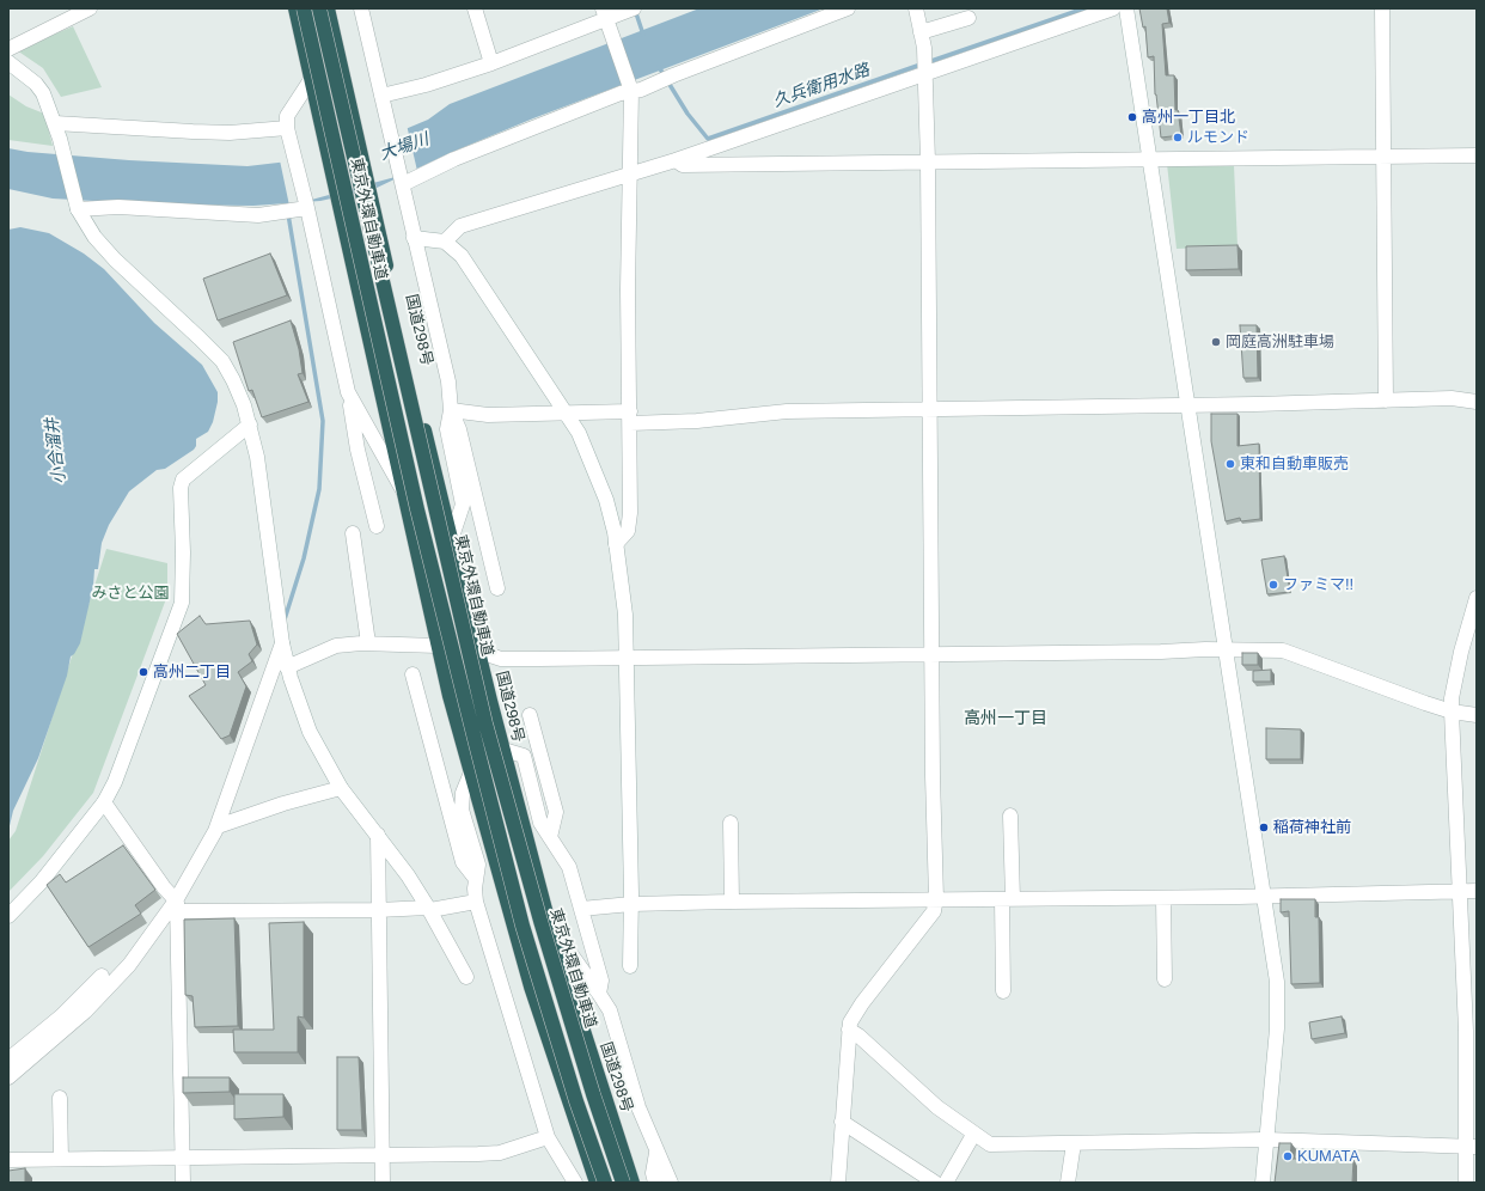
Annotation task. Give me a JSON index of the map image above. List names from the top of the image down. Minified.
{"streets":{"highway":["東京外環自動車道","国道298号"]},"districts":["高州一丁目"],"water":["久兵衛用水路","大場川","小合溜井"],"parks":["みさと公園"],"places":["高州一丁目北","ルモンド","岡庭高洲駐車場","東和自動車販売","ファミマ!!","高州二丁目","稲荷神社前","KUMATA"]}
